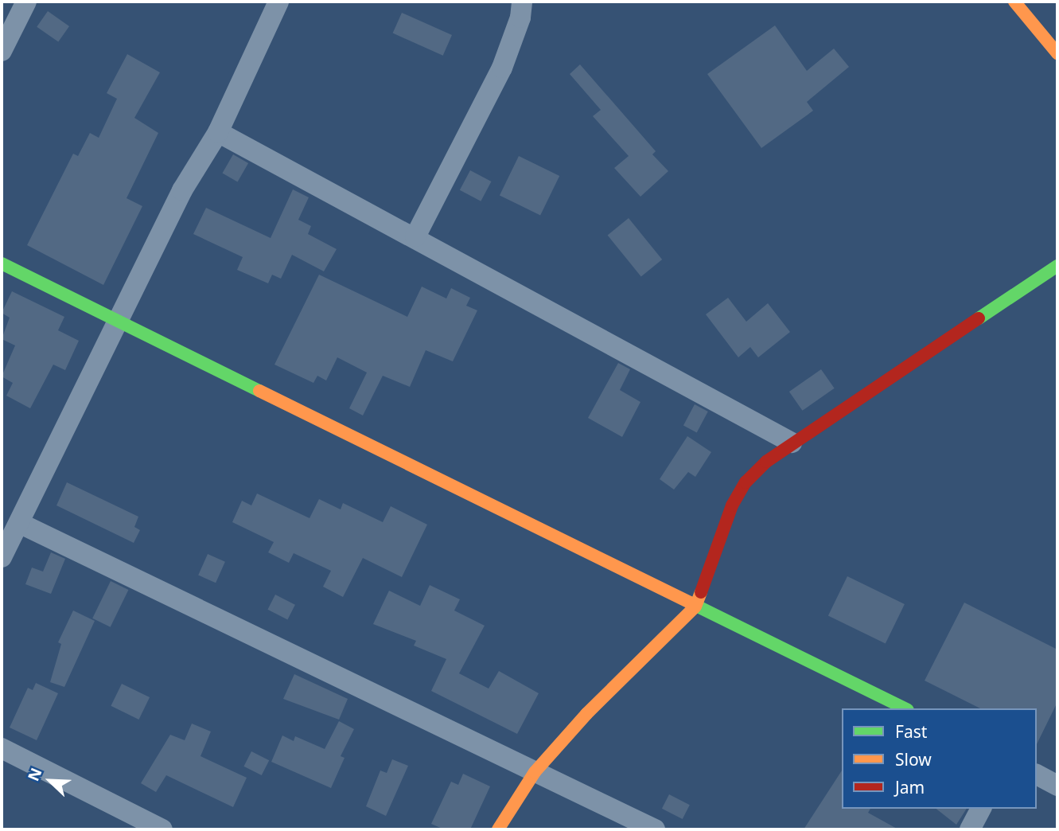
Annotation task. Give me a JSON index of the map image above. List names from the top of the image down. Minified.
{"legend":["Fast","Slow","Jam"],"north":"top left"}
